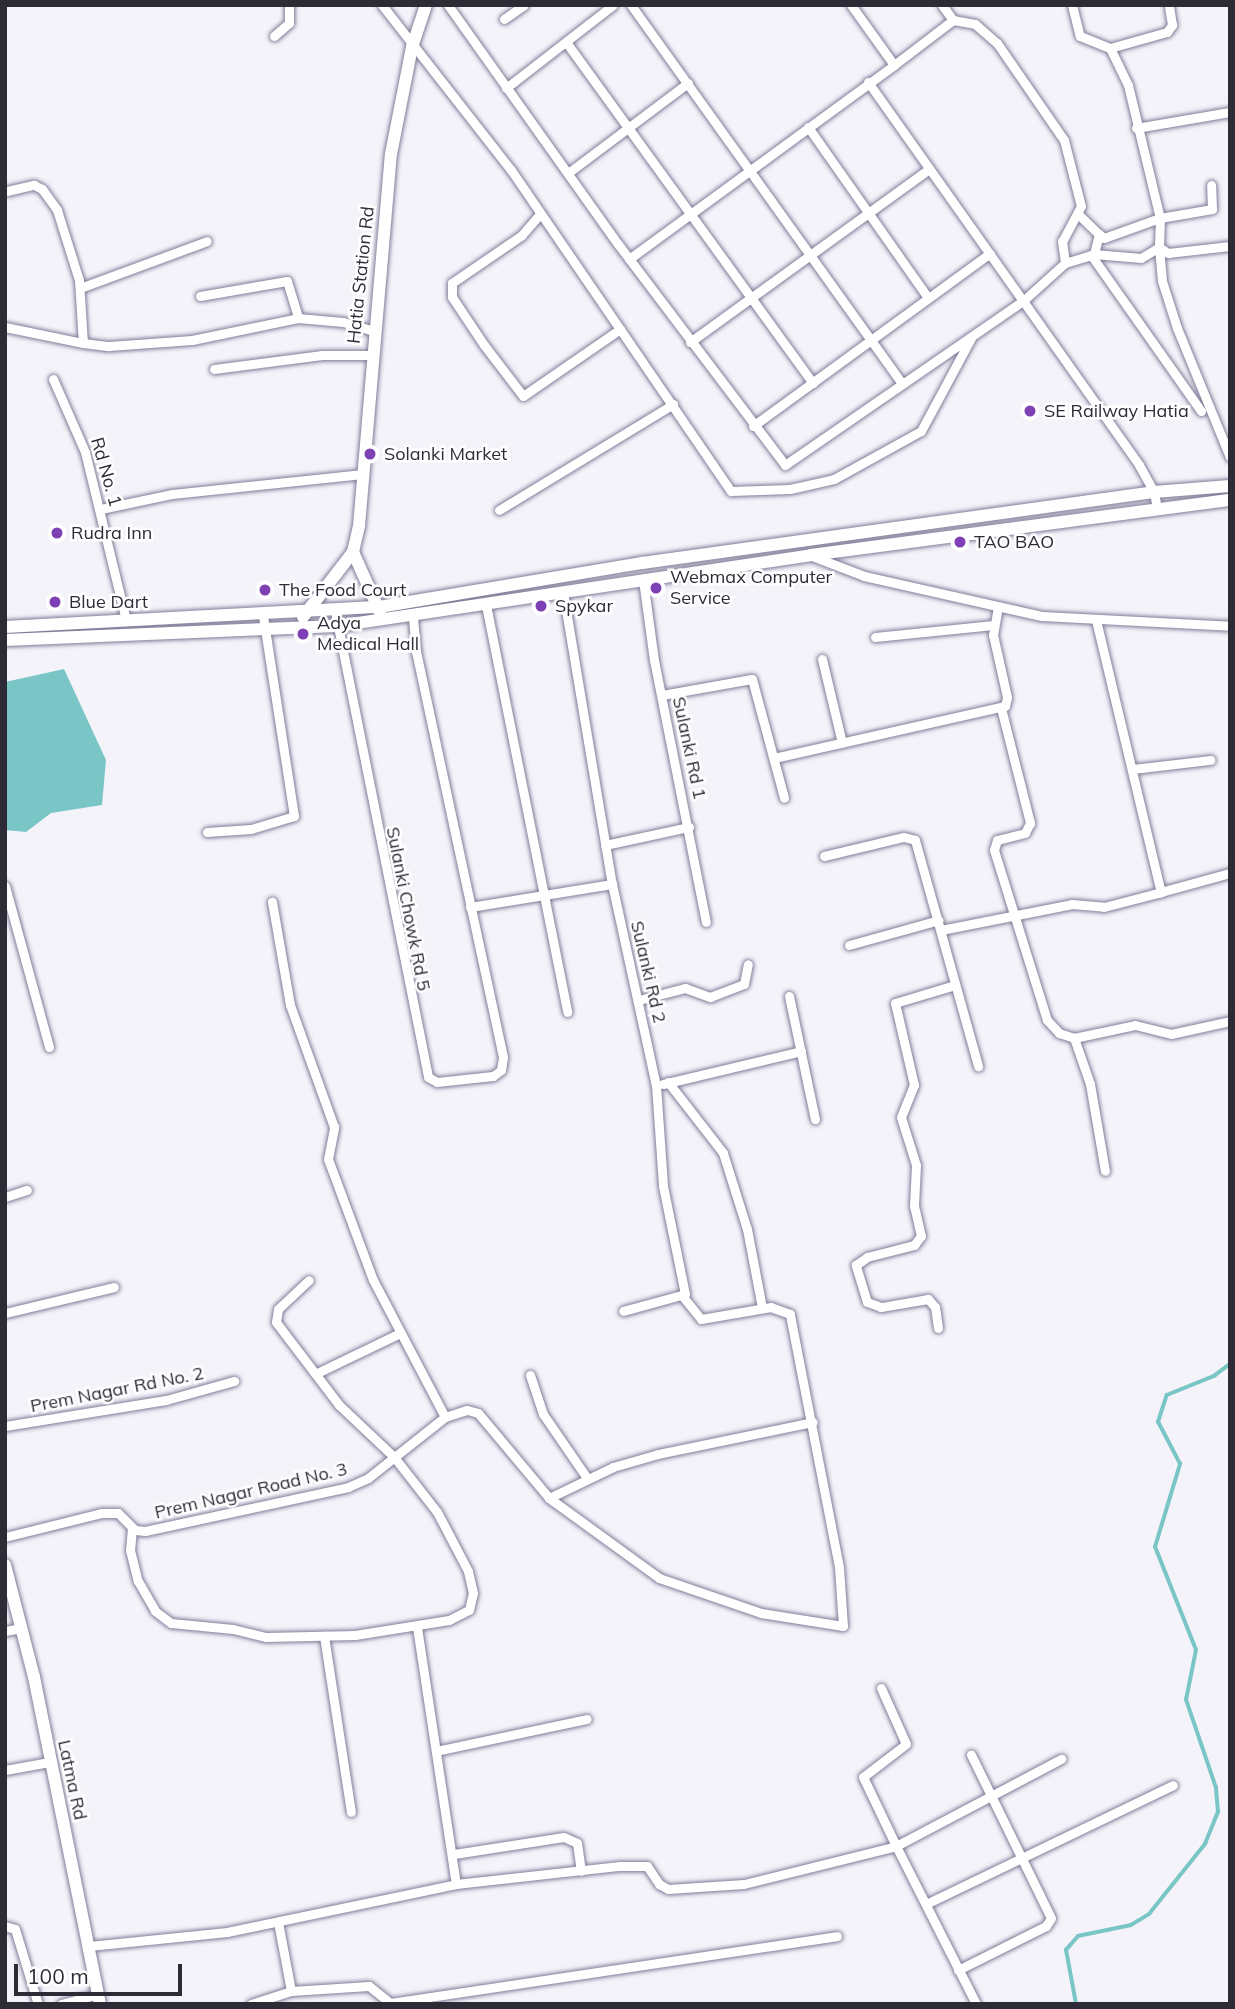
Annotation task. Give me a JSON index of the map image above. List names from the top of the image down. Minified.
{"streets":{"main road":["Hatia Station Rd","Latma Rd"],"street":["Rd No. 1","Sulanki Rd 1","Sulanki Chowk Rd 5","Sulanki Rd 2","Prem Nagar Rd No. 2","Prem Nagar Road No. 3"]},"places":["SE Railway Hatia","Solanki Market","Rudra Inn","TAO BAO","Webmax Computer Service","The Food Court","Blue Dart","Spykar","Adya Medical Hall"],"scale_bar":"100 m"}
